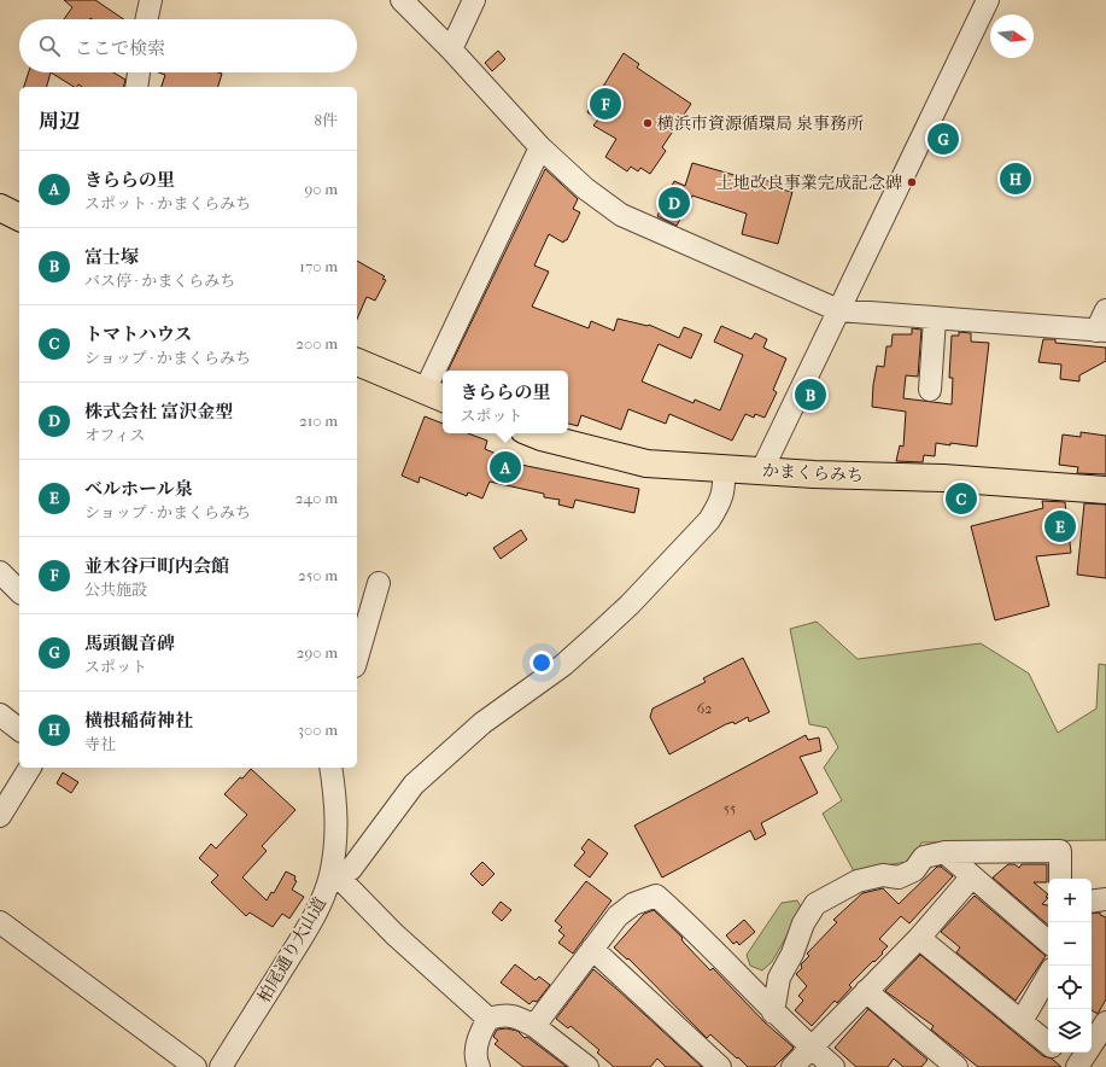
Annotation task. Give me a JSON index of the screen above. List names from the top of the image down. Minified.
{"streets":{"main road":["かまくらみち"],"street":["柏尾通り大山道"]},"places":["横浜市資源循環局 泉事務所","土地改良事業完成記念碑"],"house_numbers":["62","55"],"north":"right","page":{"search":"ここで検索","pins":["F","G","H","D","B","A","C","E"],"heading":["周辺","8件"],"list":[{"mark":"A","name":"きららの里","note":"スポット · かまくらみち","value":"90 m"},{"mark":"B","name":"富士塚","note":"バス停 · かまくらみち","value":"170 m"},{"mark":"C","name":"トマトハウス","note":"ショップ · かまくらみち","value":"200 m"},{"mark":"D","name":"株式会社 富沢金型","note":"オフィス","value":"210 m"},{"mark":"E","name":"ベルホール泉","note":"ショップ · かまくらみち","value":"240 m"},{"mark":"F","name":"並木谷戸町内会館","note":"公共施設","value":"250 m"},{"mark":"G","name":"馬頭観音碑","note":"スポット","value":"290 m"},{"mark":"H","name":"横根稲荷神社","note":"寺社","value":"300 m"}],"popup":["きららの里","スポット"],"map_buttons":["+","−"]}}
